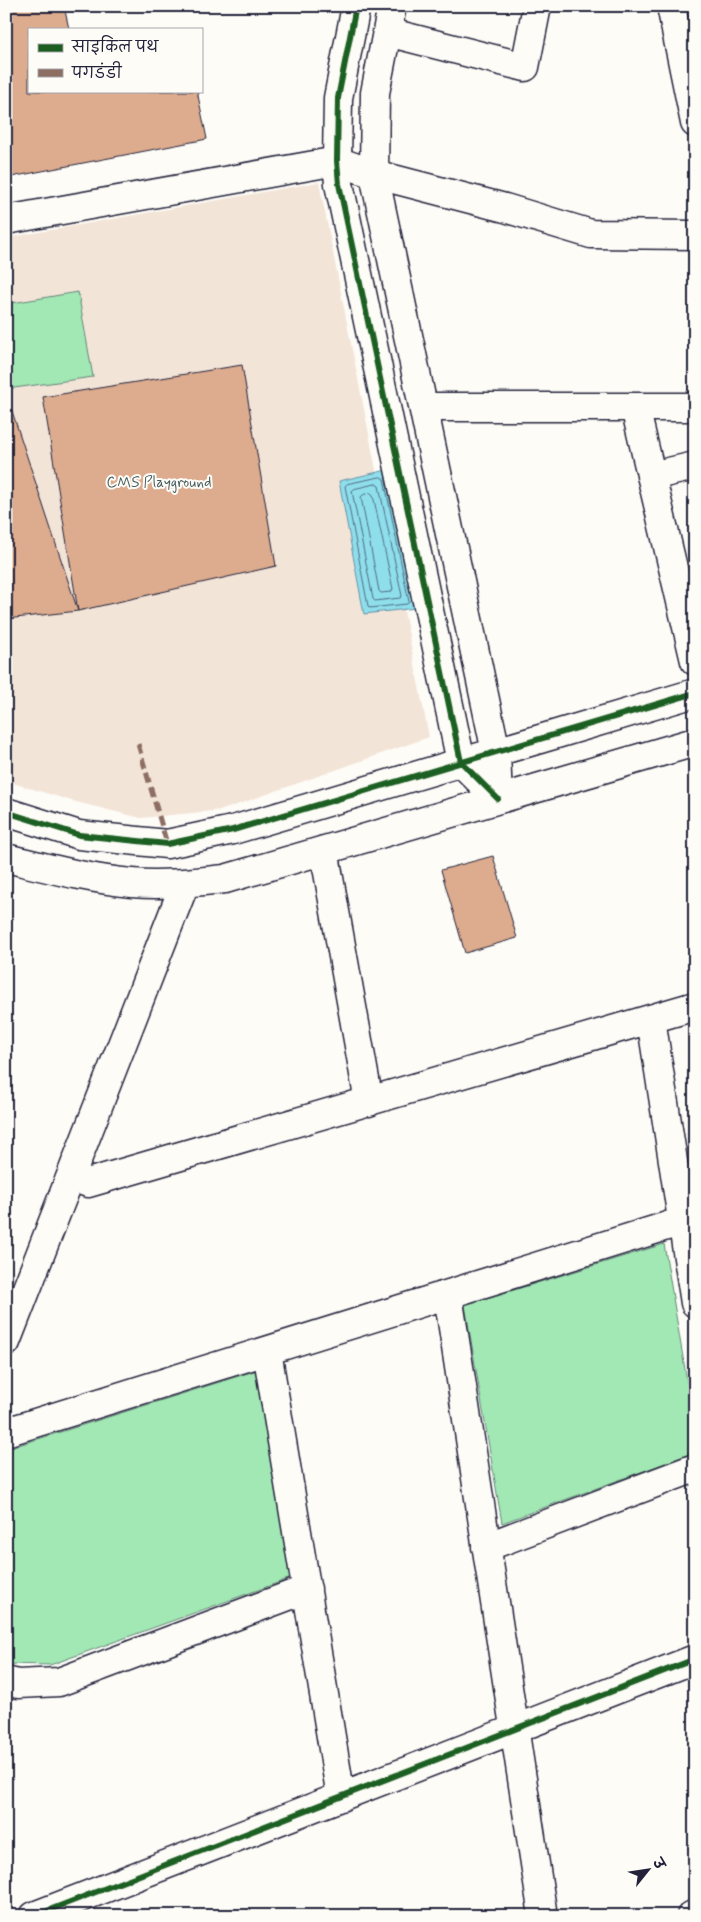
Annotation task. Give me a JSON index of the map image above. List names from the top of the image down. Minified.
{"parks":["CMS Playground"],"legend":["साइकिल पथ","पगडंडी"],"north":"top right"}
